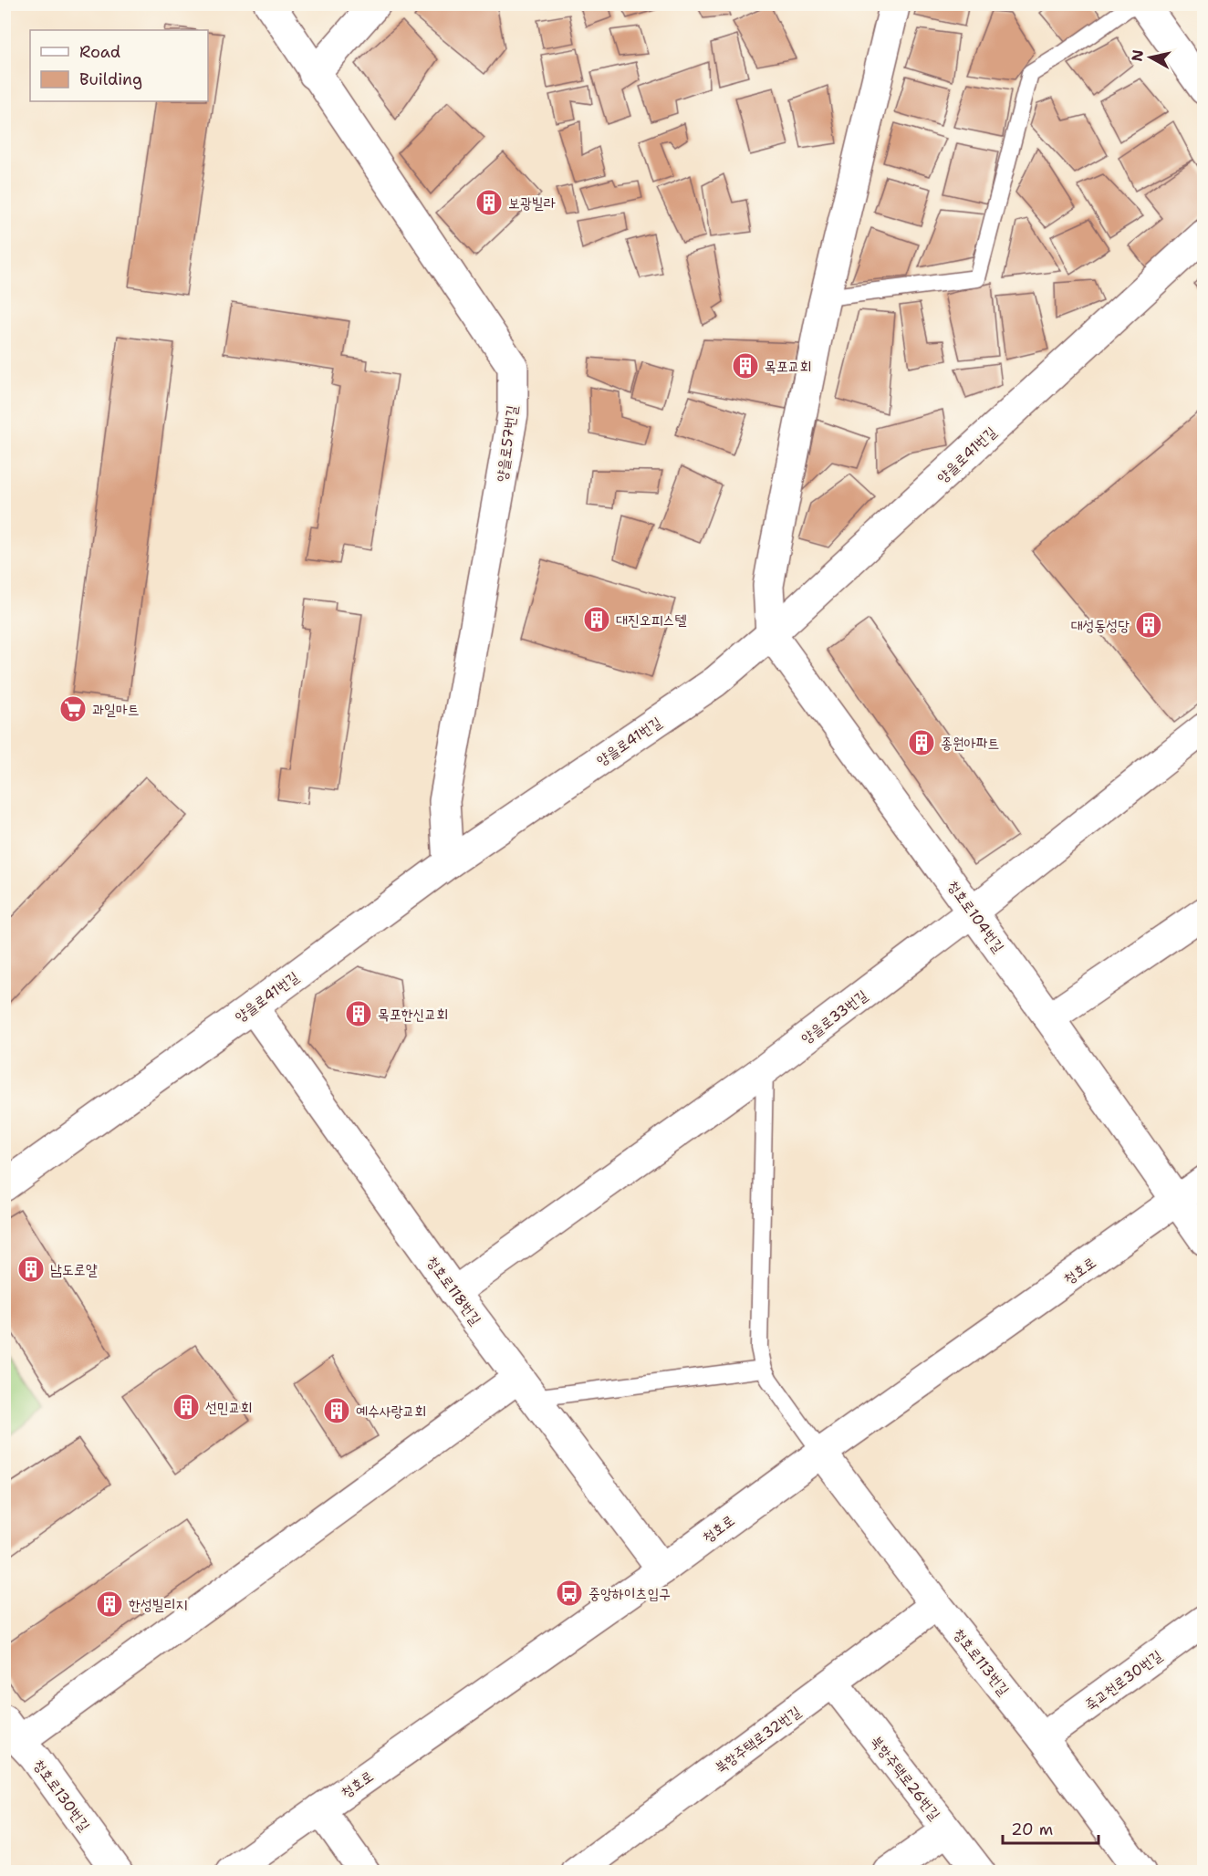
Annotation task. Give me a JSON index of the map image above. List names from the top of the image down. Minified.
{"streets":{"street":["양을로57번길","양을로41번길","청호로104번길","양을로33번길","청호로","청호로118번길","청호로113번길","죽교천로30번길","북항주택로32번길","북항주택로26번길","청호로130번길"]},"crossings":[["양을로57번길","양을로41번길"],["양을로41번길","청호로104번길"],["양을로41번길","청호로118번길"],["청호로104번길","양을로33번길"],["청호로104번길","청호로"],["양을로33번길","청호로118번길"],["청호로","청호로118번길"],["청호로","청호로113번길"],["청호로113번길","죽교천로30번길"],["청호로113번길","북항주택로32번길"],["북항주택로32번길","북항주택로26번길"]],"places":{"building":["보광빌라","목포교회","대진오피스텔","대성동성당","종원아파트","목포한신교회","남도로얄","선민교회","예수사랑교회","한성빌리지"],"supermarket":["과일마트"],"bus stop":["중앙하이츠입구"]},"legend":["Road","Building"],"scale_bar":"20 m","north":"left"}
